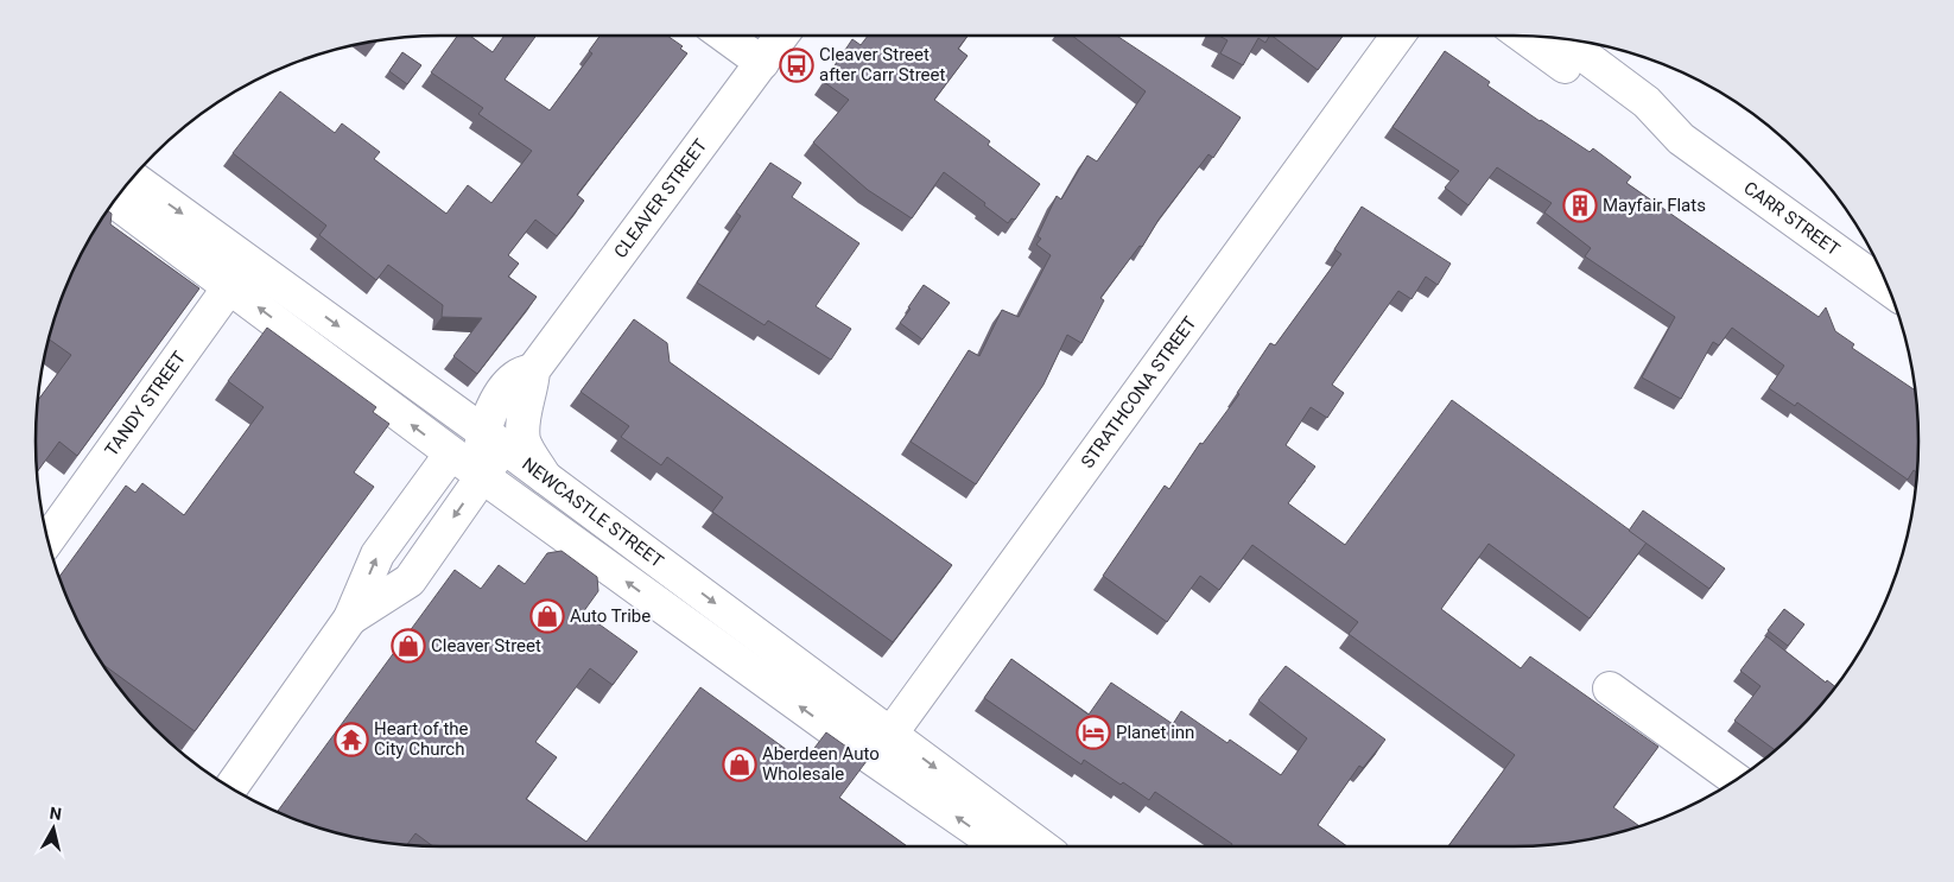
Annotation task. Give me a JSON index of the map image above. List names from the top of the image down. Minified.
{"streets":{"street":["CLEAVER STREET","CARR STREET","STRATHCONA STREET","TANDY STREET","NEWCASTLE STREET"]},"crossings":[["CLEAVER STREET","NEWCASTLE STREET"],["STRATHCONA STREET","NEWCASTLE STREET"],["TANDY STREET","NEWCASTLE STREET"]],"places":{"bus stop":["Cleaver Street after Carr Street"],"building":["Mayfair Flats"],"shop":["Auto Tribe","Cleaver Street","Aberdeen Auto Wholesale"],"hotel":["Planet inn"],"temple":["Heart of the City Church"]},"north":"top"}
